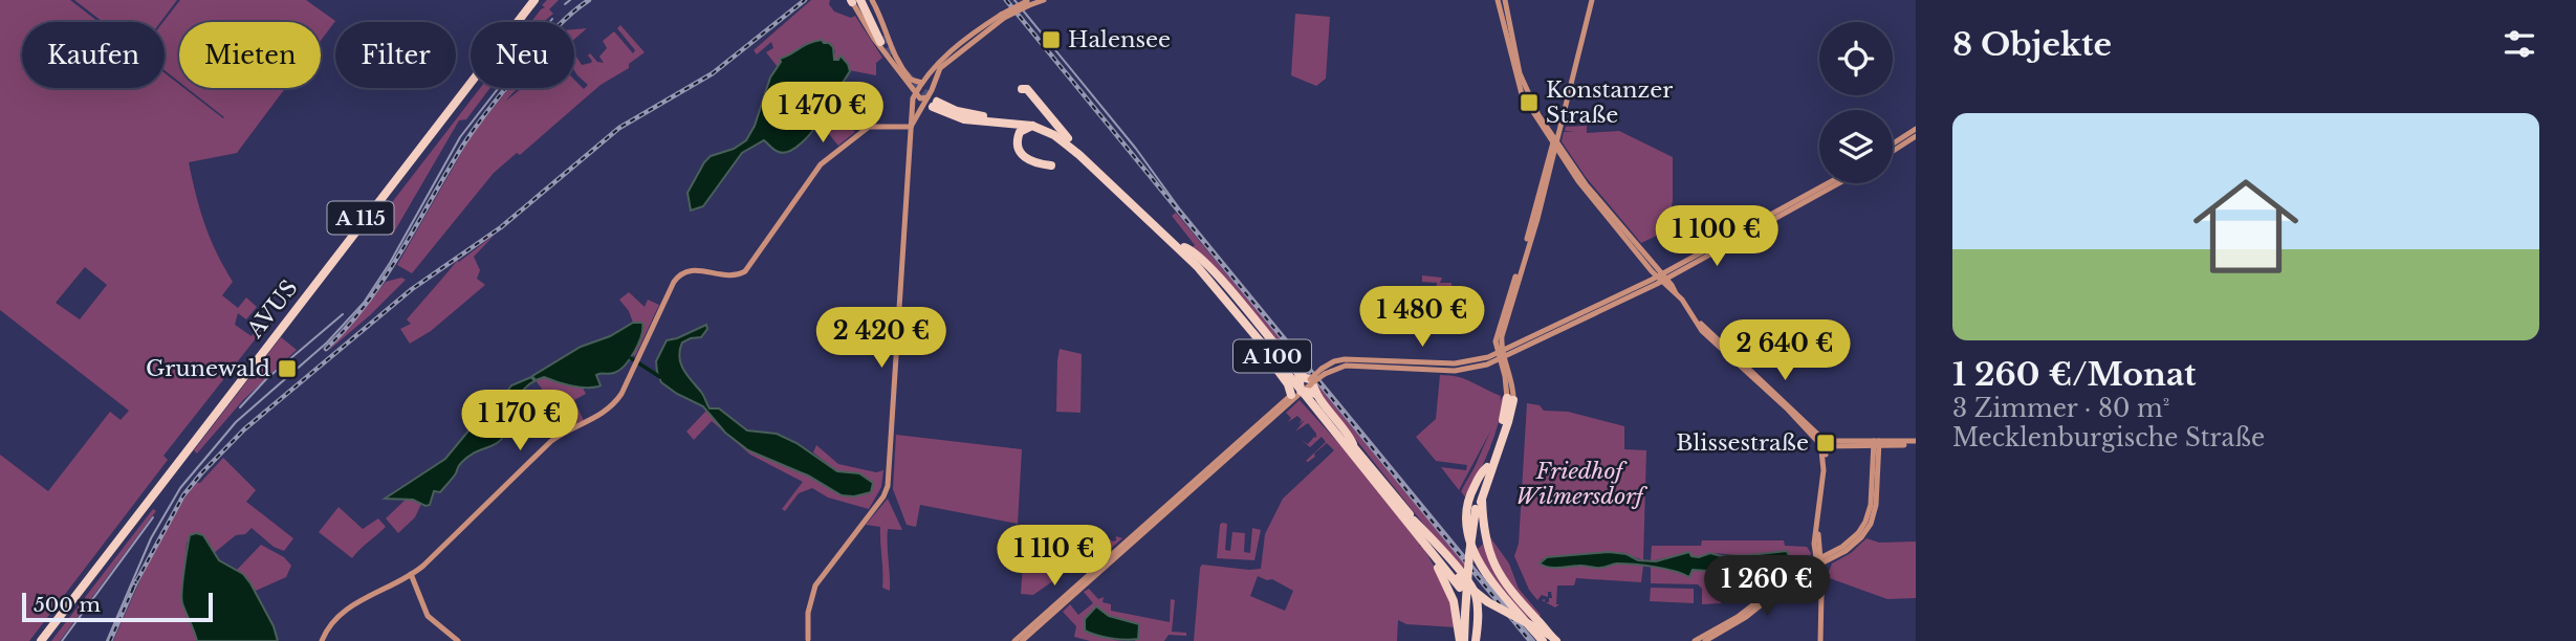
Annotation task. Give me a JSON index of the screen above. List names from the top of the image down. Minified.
{"streets":{"highway":["A 115","AVUS","A 100"]},"parks":["Friedhof Wilmersdorf"],"places":{"transit":["Halensee","Konstanzer Straße","Grunewald","Blissestraße"]},"scale_bar":"500 m","page":{"heading":"8 Objekte","chip":["Kaufen","Mieten","Filter","Neu"],"price":["1 470 €","1 100 €","1 480 €","2 420 €","2 640 €","1 170 €","1 110 €","1 260 €"],"list":[{"name":"1 260 €/Monat","note":"3 Zimmer · 80 m² · Mecklenburgische Straße"}],"scale":"500 m"}}
